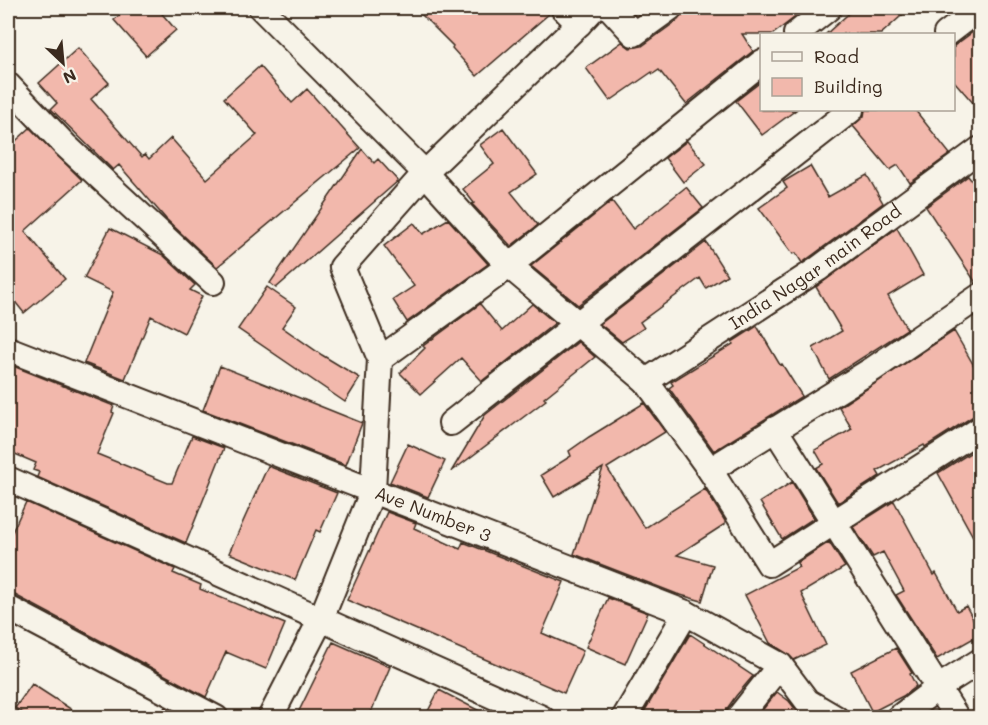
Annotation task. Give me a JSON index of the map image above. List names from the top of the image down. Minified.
{"streets":{"street":["India Nagar main Road","Ave Number 3"]},"legend":["Road","Building"],"north":"bottom right"}
